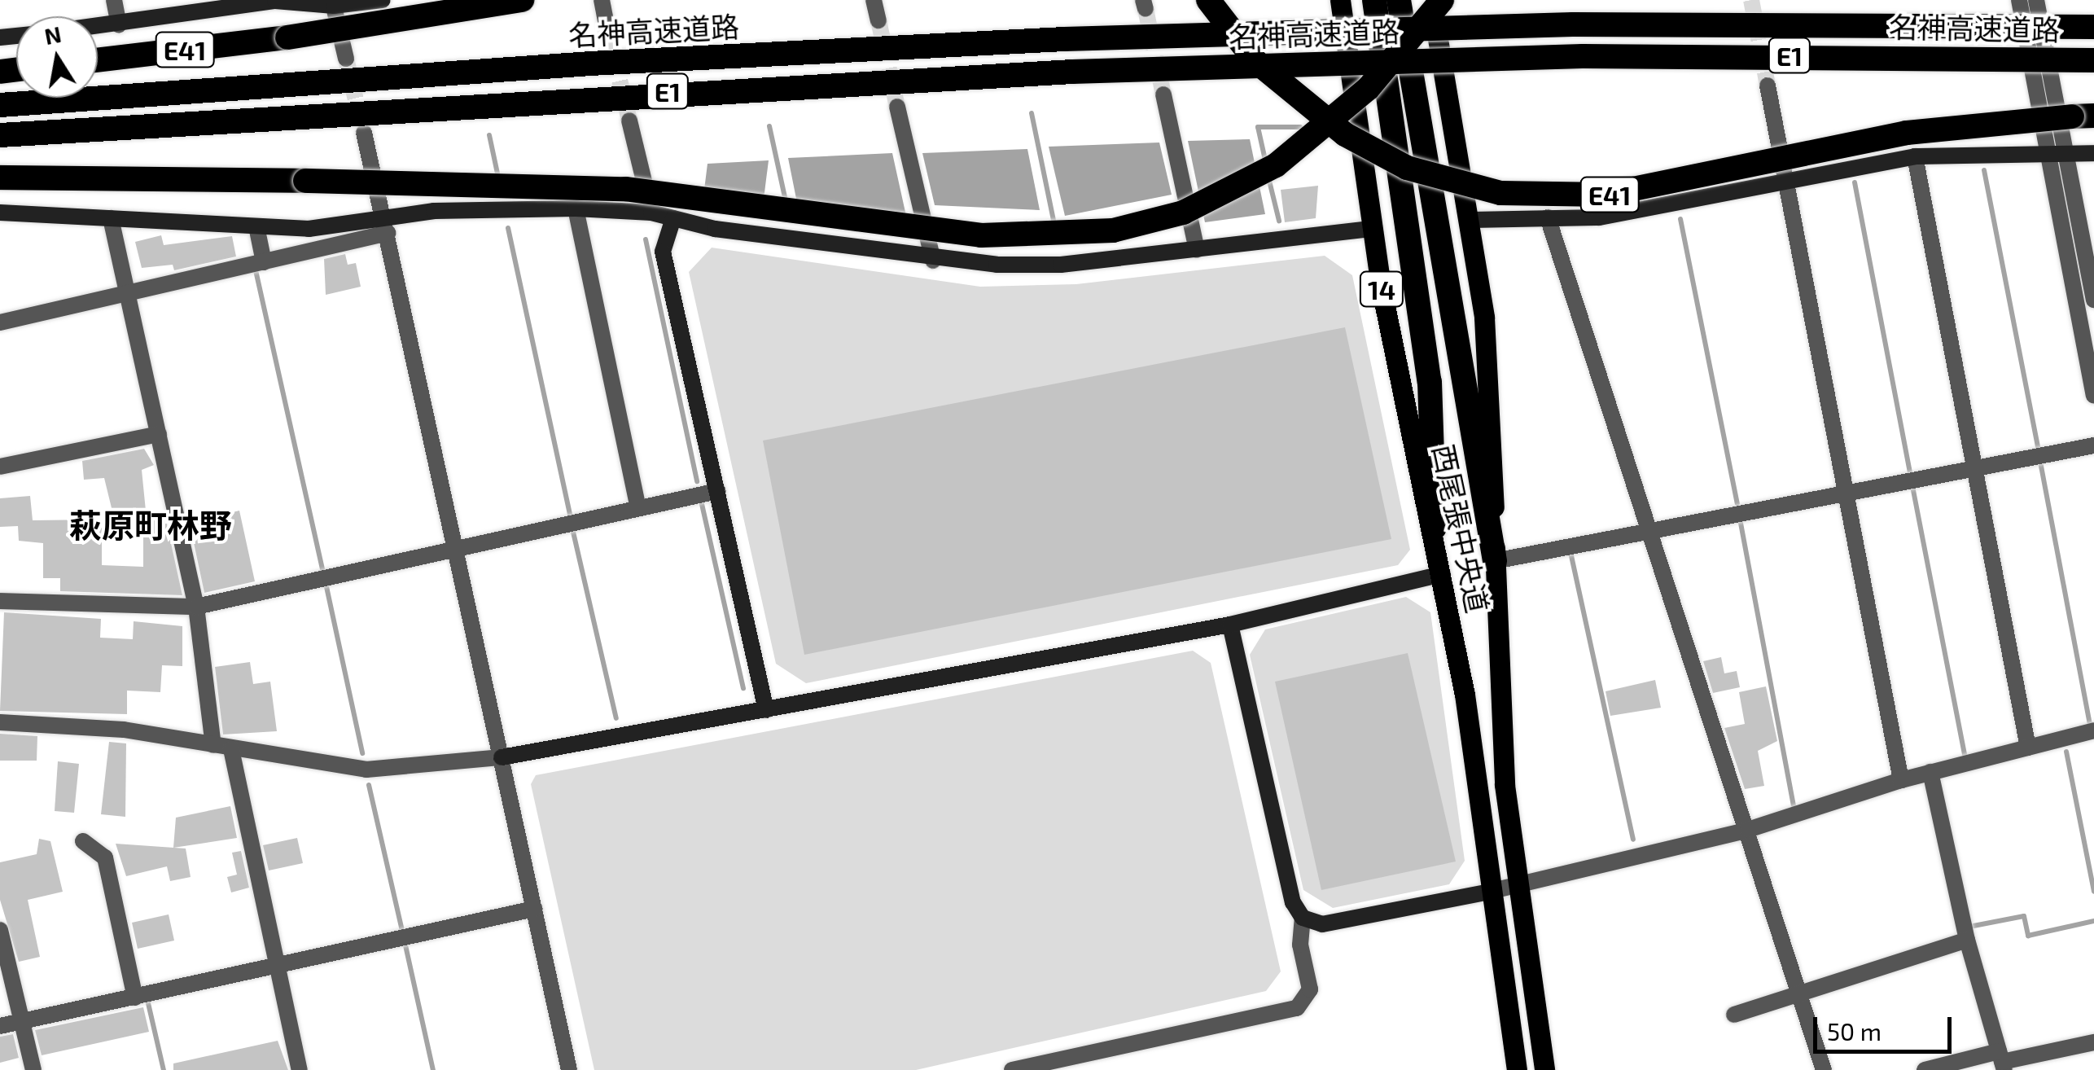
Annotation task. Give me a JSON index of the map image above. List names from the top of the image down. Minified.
{"streets":{"highway":["名神高速道路","E41","E1"],"main road":["14","西尾張中央道"]},"districts":["萩原町林野"],"scale_bar":"50 m","north":"top"}
